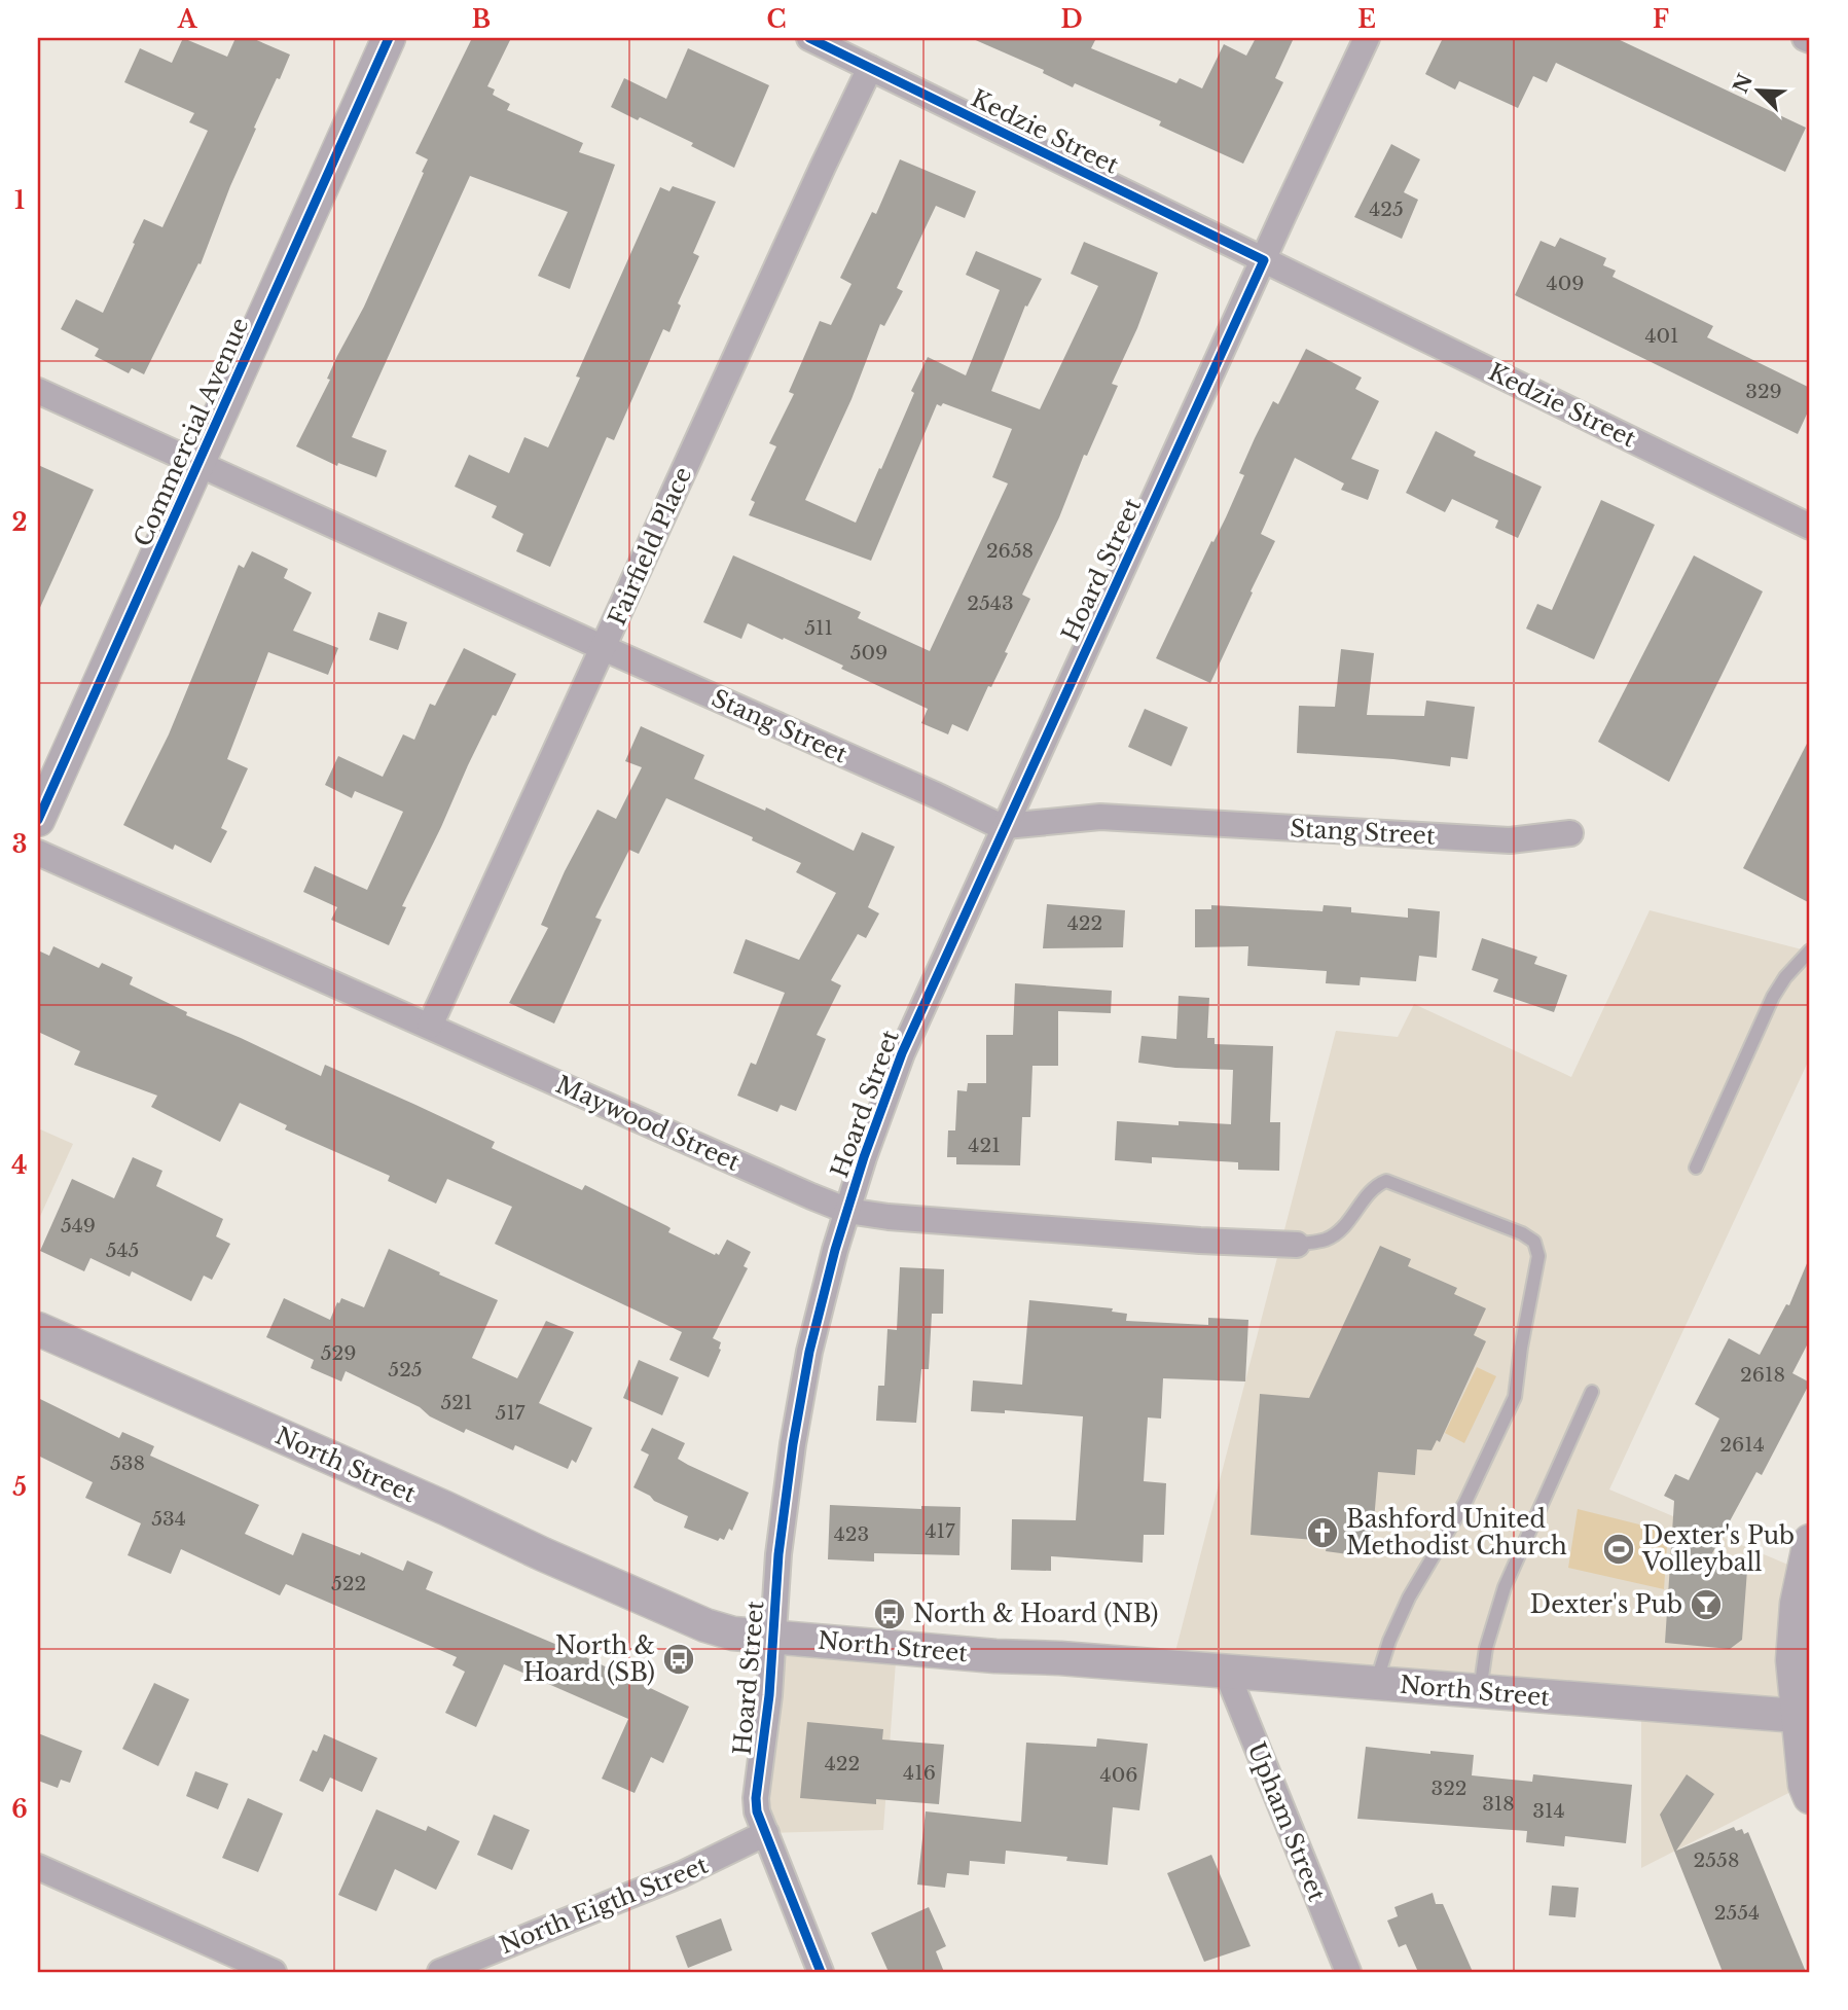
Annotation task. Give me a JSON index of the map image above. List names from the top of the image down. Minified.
{"streets":{"street":["Kedzie Street","Commercial Avenue","Fairfield Place","Hoard Street","Stang Street","Maywood Street","North Street","Upham Street","North Eigth Street"]},"crossings":[["Kedzie Street","Fairfield Place"],["Kedzie Street","Hoard Street"],["Commercial Avenue","Stang Street"],["Fairfield Place","Stang Street"],["Fairfield Place","Maywood Street"],["Hoard Street","Stang Street"],["Hoard Street","Maywood Street"],["Hoard Street","North Street"],["Hoard Street","North Eigth Street"],["North Street","Upham Street"]],"places":{"church":["Bashford United Methodist Church"],"sports":["Dexter's Pub Volleyball"],"bar":["Dexter's Pub"],"bus stop":["North & Hoard (NB)","North & Hoard (SB)"]},"house_numbers":["425","409","401","329","2658","2543","511","509","422","421","549","545","529","525","2618","521","517","2614","538","534","417","423","522","422","416","406","322","318","314","2558","2554"],"north":"top left","grid":{"columns":["A","B","C","D","E","F"],"rows":["1","2","3","4","5","6"]}}
